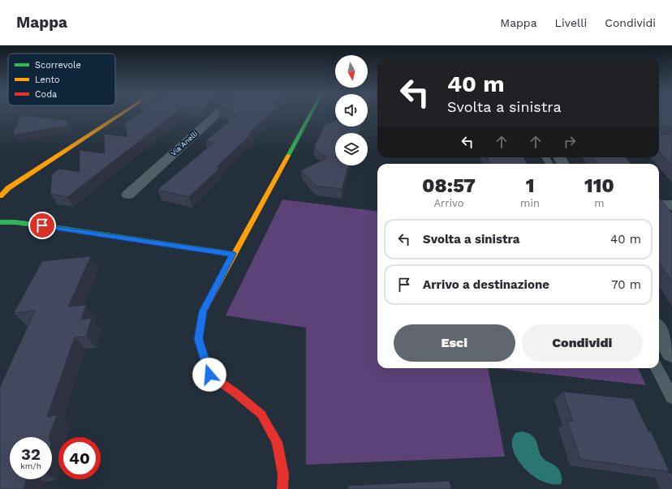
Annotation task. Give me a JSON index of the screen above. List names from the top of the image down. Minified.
{"streets":{"street":["Via Anelli"]},"legend":["Scorrevole","Lento","Coda"],"north":"bottom","page":{"header":"Mappa","nav":["Mappa","Livelli","Condividi"],"turn":["40 m","Svolta a sinistra"],"eta":["08:57","Arrivo","1","min","110","m"],"list":[{"name":"Svolta a sinistra","value":"40 m"},{"name":"Arrivo a destinazione","value":"70 m"}],"buttons":["Esci","Condividi"],"speed":"32 km/h","limit":"40"}}
